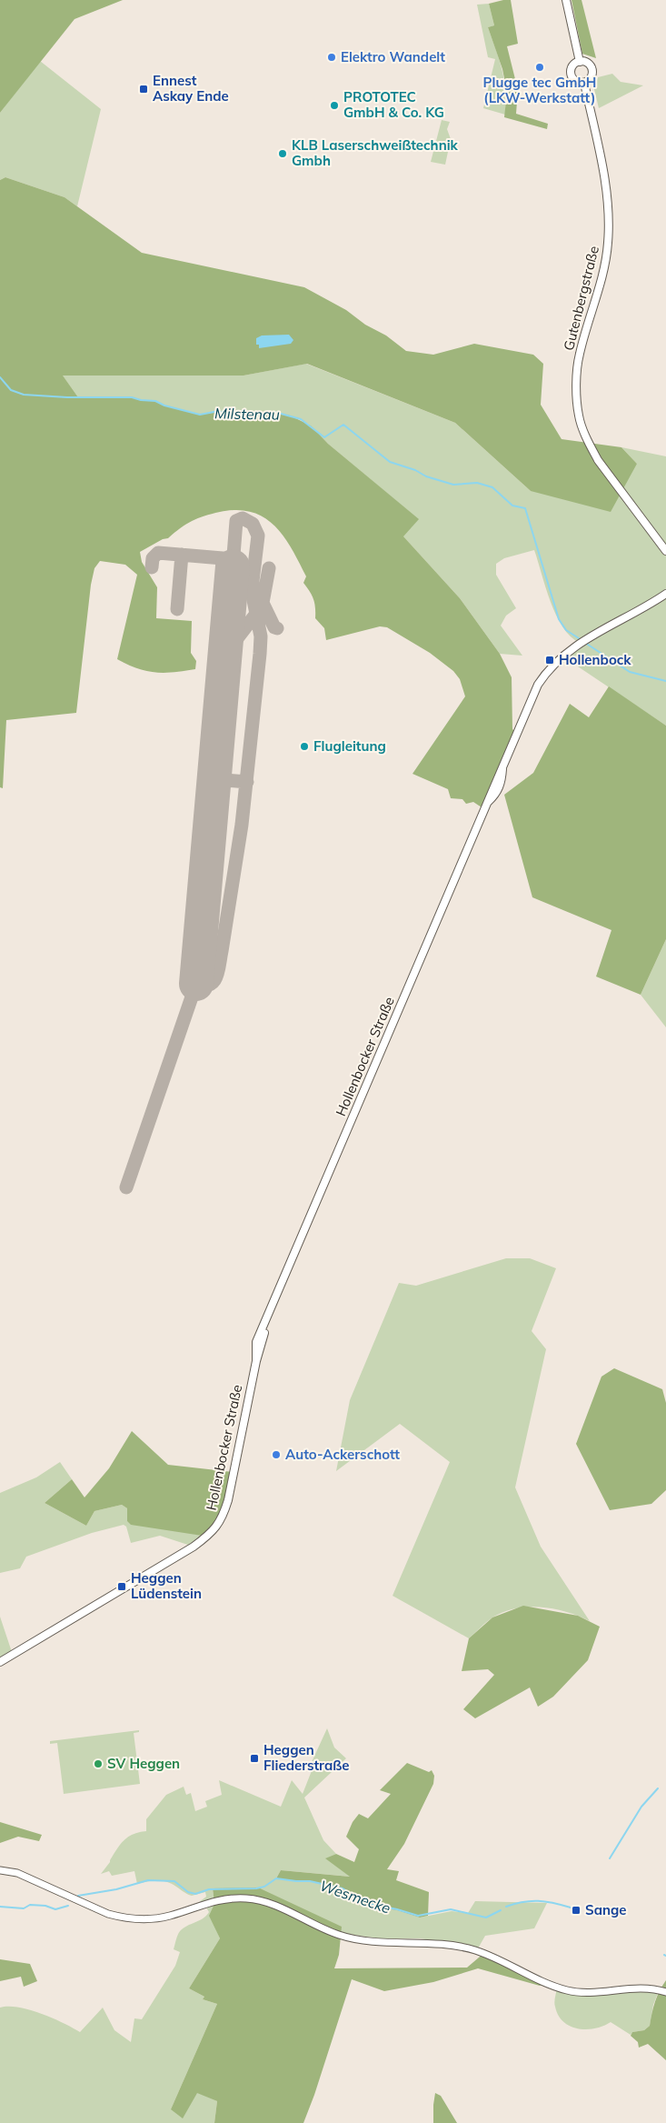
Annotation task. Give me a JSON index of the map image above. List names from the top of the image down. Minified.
{"streets":{"main road":["Gutenbergstraße","Hollenbocker Straße"]},"water":["Milstenau","Wesmecke"],"places":{"other":["Elektro Wandelt","Plugge tec GmbH (LKW-Werkstatt)","PROTOTEC GmbH & Co. KG","KLB Laserschweißtechnik Gmbh","Flugleitung","Auto-Ackerschott","SV Heggen"],"transit":["Ennest Askay Ende","Hollenbock","Heggen Lüdenstein","Heggen Fliederstraße","Sange"]}}
